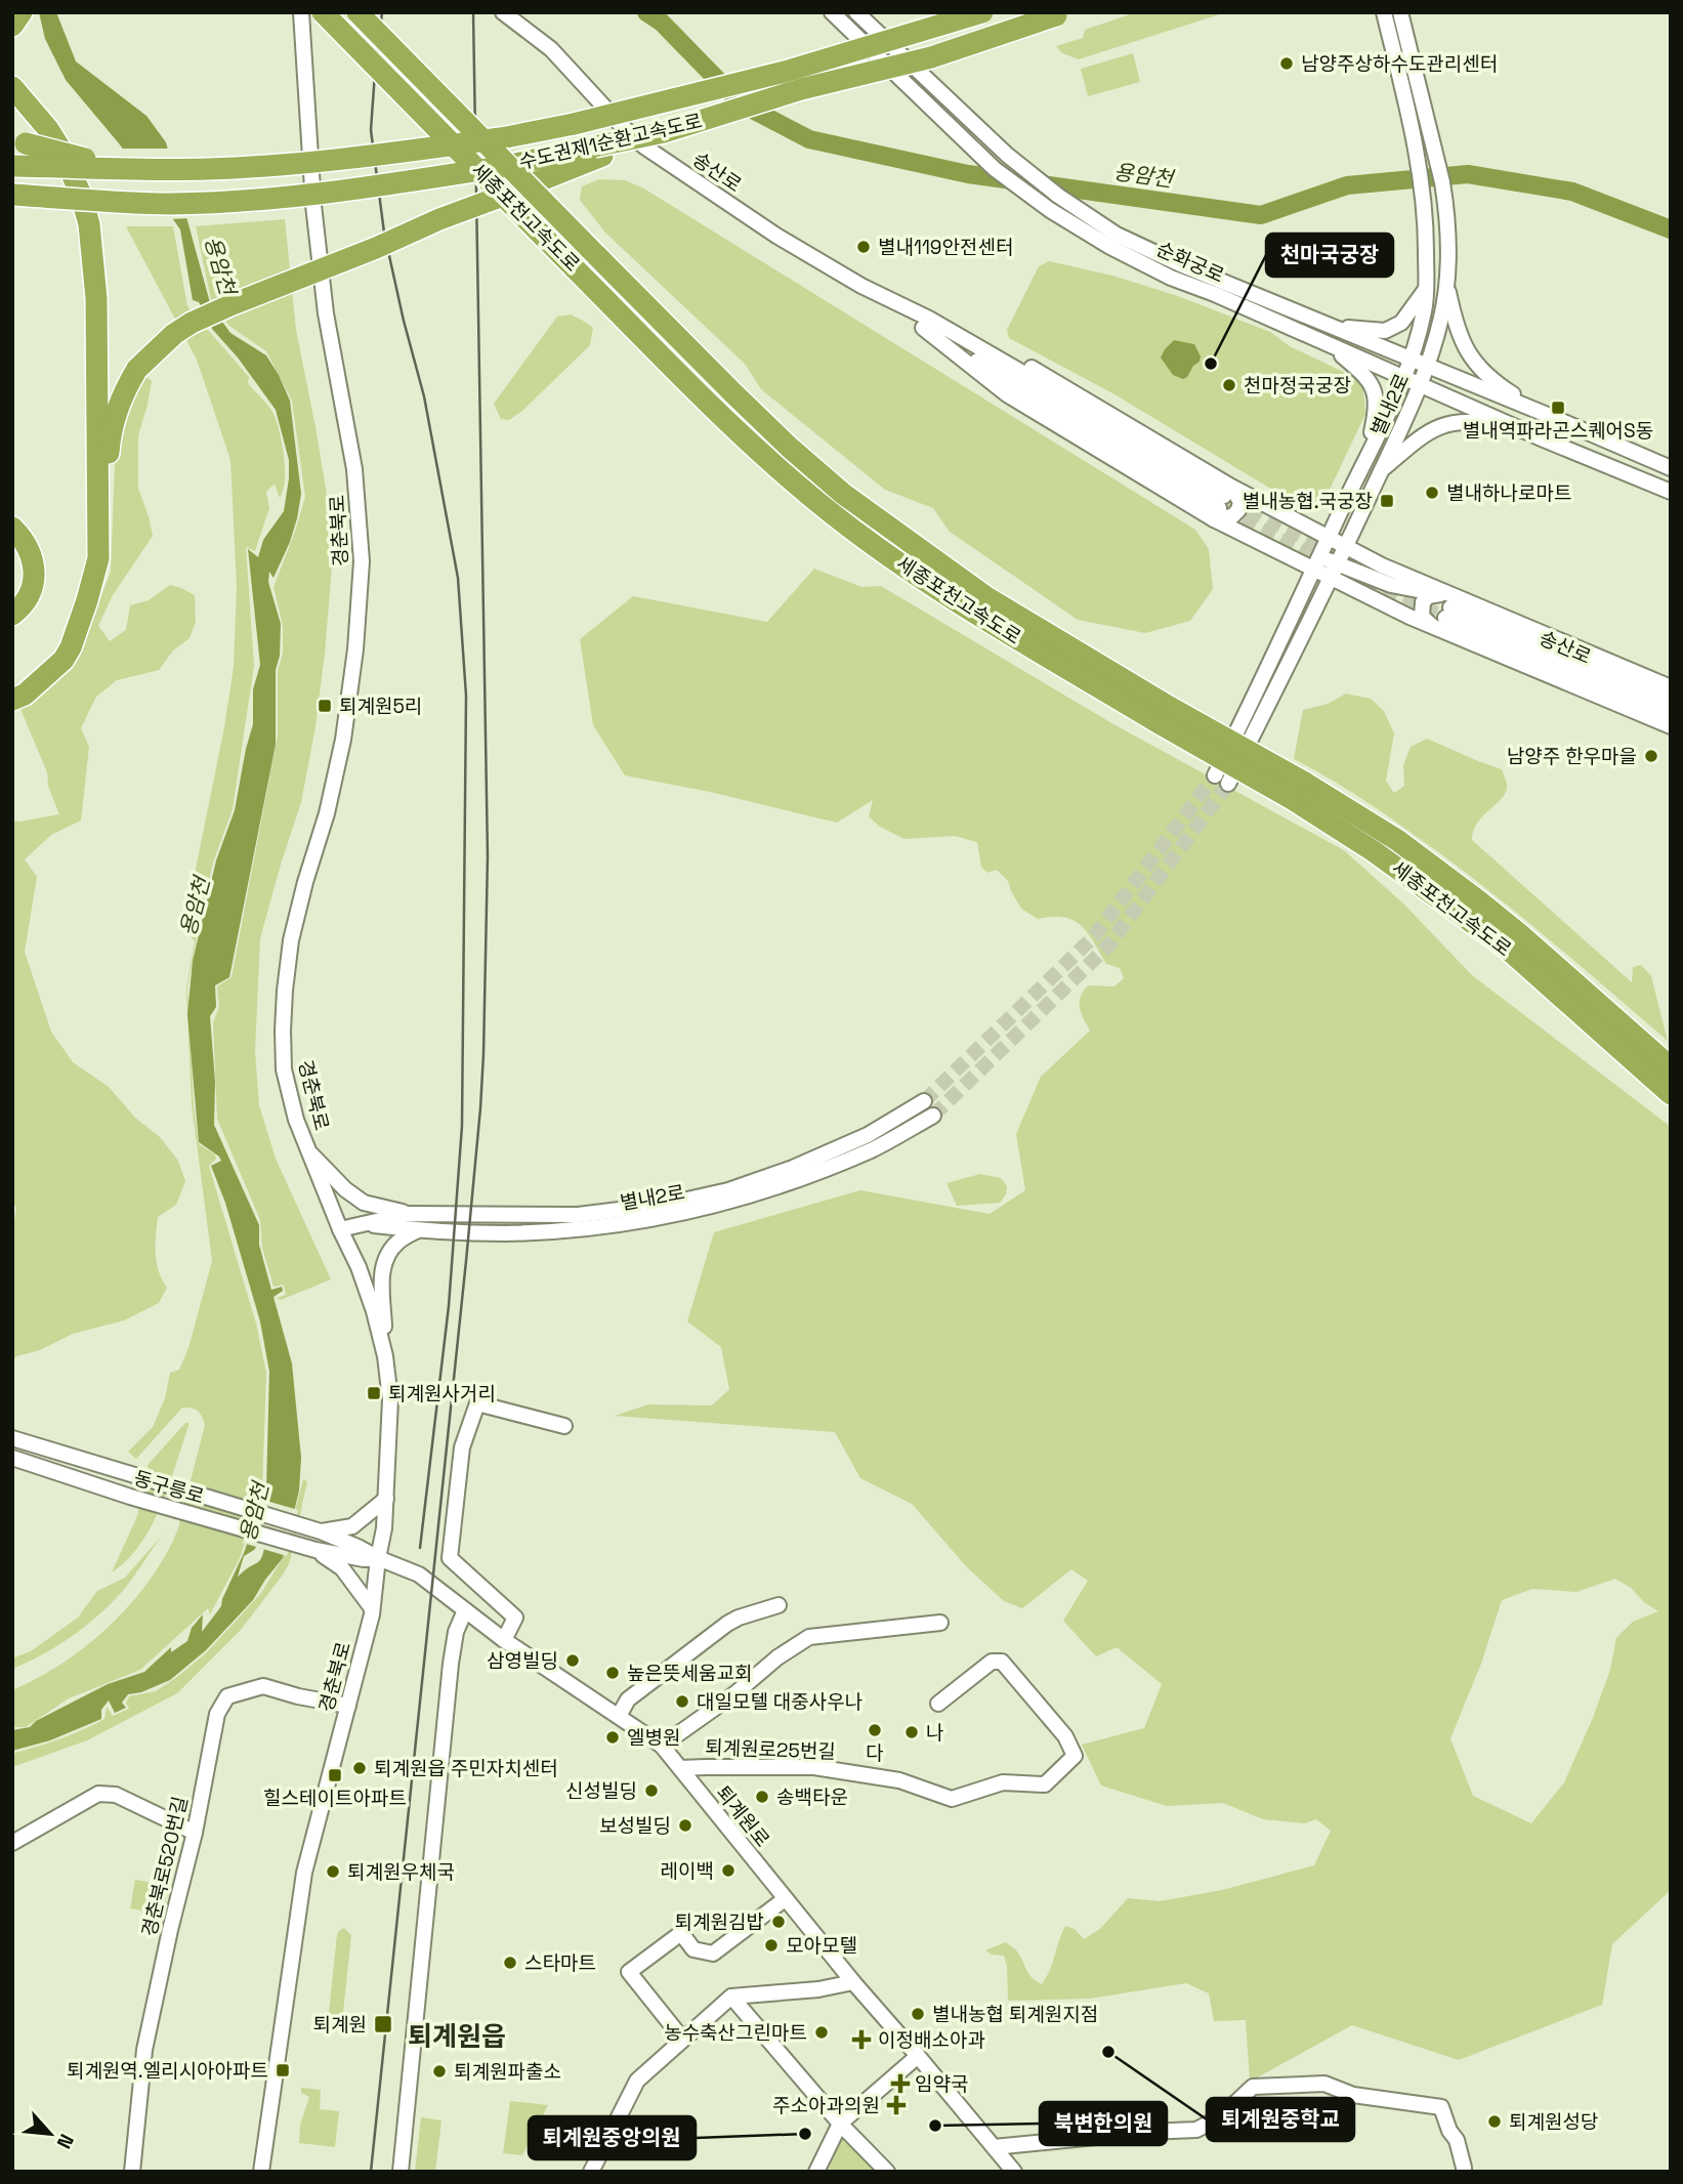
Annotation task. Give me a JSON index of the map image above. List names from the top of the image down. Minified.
{"streets":{"highway":["수도권제1순환고속도로","세종포천고속도로"],"street":["송산로","순화궁로","별내2로","경춘북로","동구릉로","퇴계원로25번길","퇴계원로","경춘북로520번길"]},"crossings":[["순화궁로","별내2로"],["별내2로","경춘북로"],["경춘북로","퇴계원로"],["경춘북로","경춘북로520번길"],["동구릉로","퇴계원로"],["퇴계원로25번길","퇴계원로"]],"districts":["퇴계원읍"],"water":["용암천"],"places":{"other":["남양주상하수도관리센터","별내119안전센터","천마국궁장","천마정국궁장","별내하나로마트","남양주 한우마을","삼영빌딩","높은뜻세움교회","대일모텔 대중사우나","다","나","엘병원","퇴계원읍 주민자치센터","신성빌딩","송백타운","보성빌딩","레이백","퇴계원우체국","퇴계원김밥","모아모텔","스타마트","별내농협 퇴계원지점","농수축산그린마트","퇴계원중학교","퇴계원파출소","퇴계원성당","북변한의원","퇴계원중앙의원"],"transit":["별내역파라곤스퀘어S동","별내농협.국궁장","퇴계원5리","퇴계원사거리","힐스테이트아파트","퇴계원","퇴계원역.엘리시아아파트"],"health":["이정배소아과","임약국","주소아과의원"]},"north":"bottom right"}
